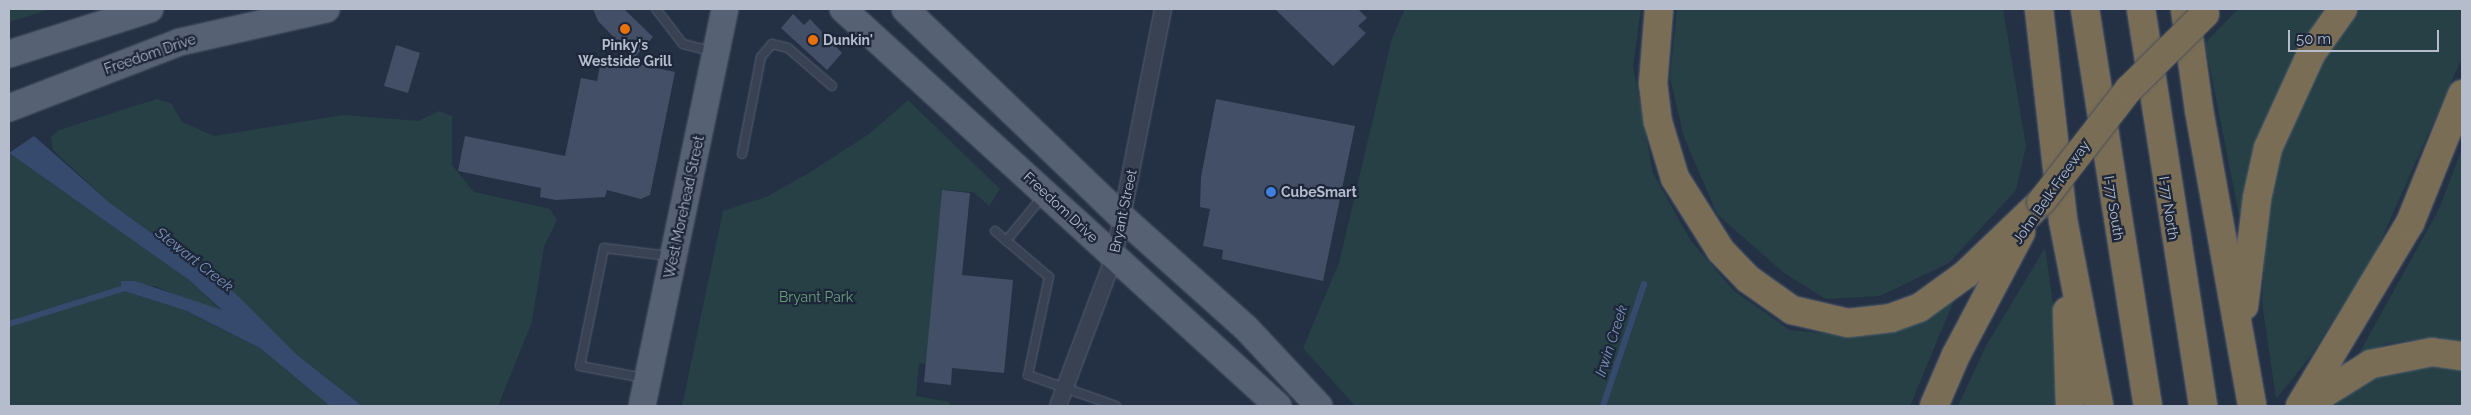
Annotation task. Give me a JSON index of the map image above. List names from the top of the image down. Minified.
{"streets":{"highway":["John Belk Freeway","I-77 South","I-77 North"],"main road":["Freedom Drive","West Morehead Street"],"street":["Bryant Street"]},"crossings":[["Freedom Drive","Bryant Street"]],"water":["Stewart Creek","Irwin Creek"],"parks":["Bryant Park"],"places":["Pinky's Westside Grill","Dunkin'","CubeSmart"],"scale_bar":"50 m"}
